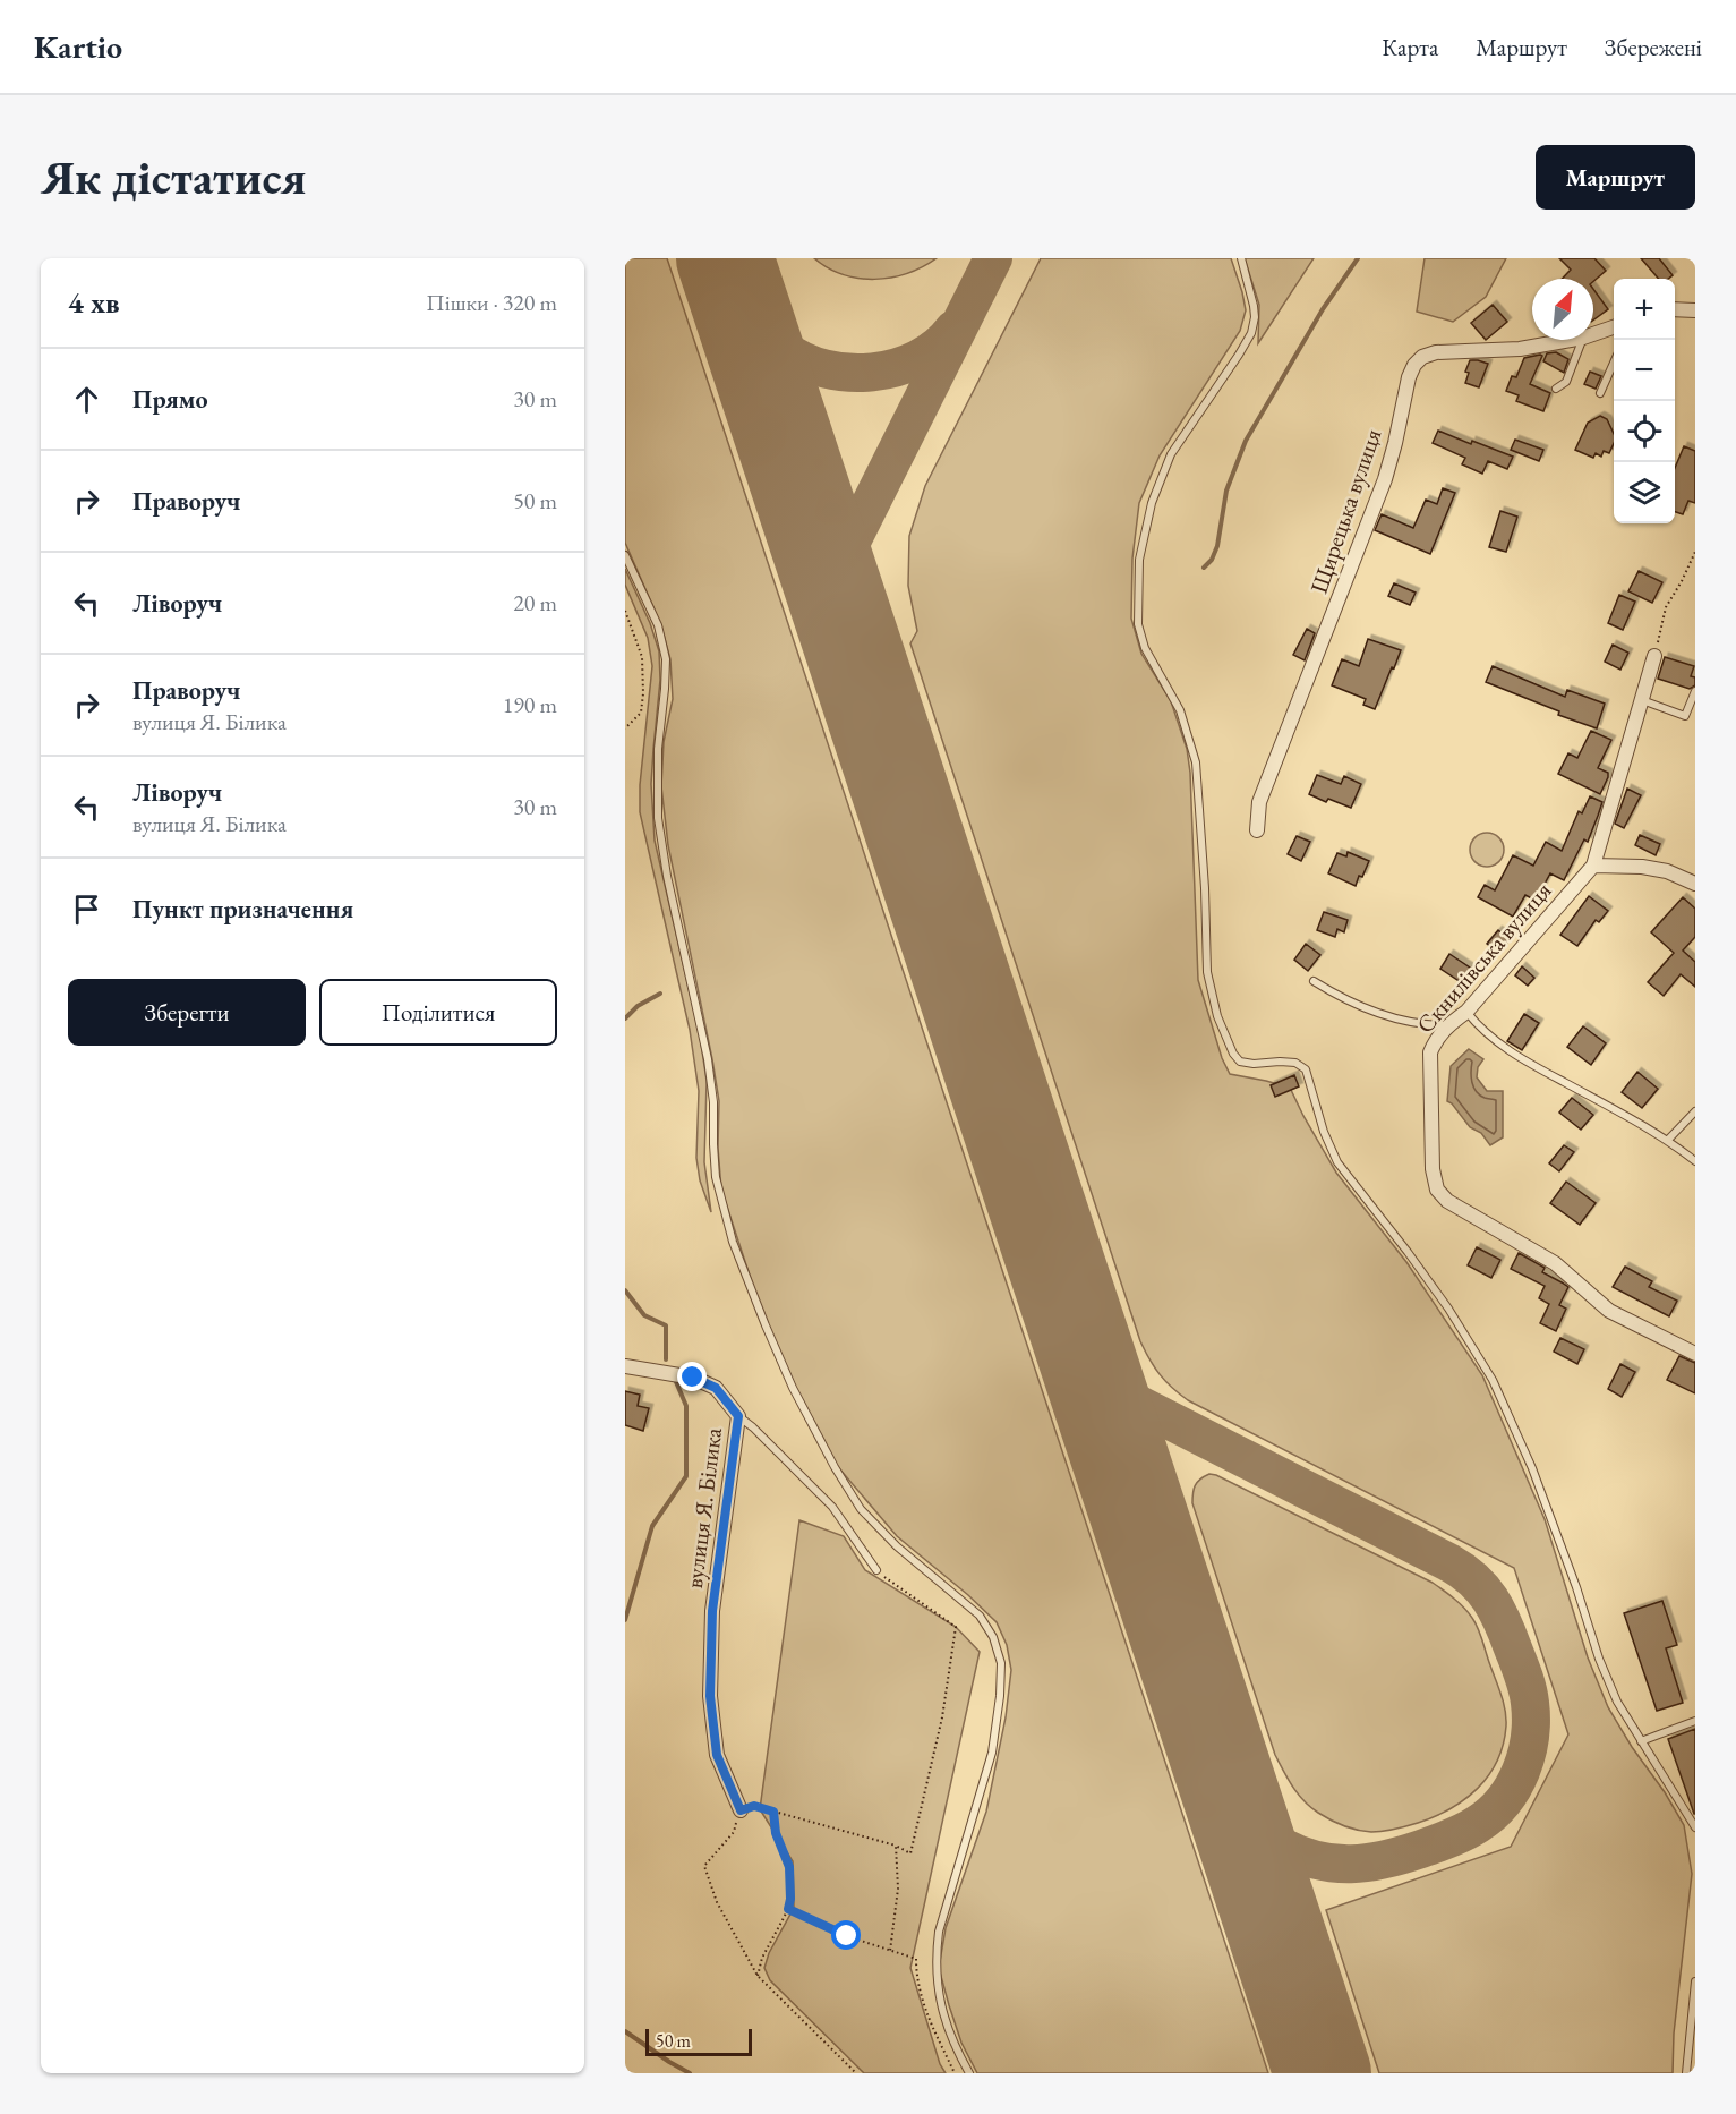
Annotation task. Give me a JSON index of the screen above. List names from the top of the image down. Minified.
{"streets":{"street":["Щирецька вулиця","Скнилівська вулиця","вулиця Я. Білика"]},"scale_bar":"50 m","north":"top right","page":{"header":"Kartio","nav":["Карта","Маршрут","Збережені"],"buttons":["Маршрут",["Зберегти","Поділитися"]],"title":"Як дістатися","heading":["4 хв","Пішки · 320 m"],"map_buttons":["+","−"],"list":[["Прямо","30 m"],["Праворуч","50 m"],["Ліворуч","20 m"],["Праворуч","вулиця Я. Білика","190 m"],["Ліворуч","вулиця Я. Білика","30 m"],"Пункт призначення"],"scale":"50 m"}}
